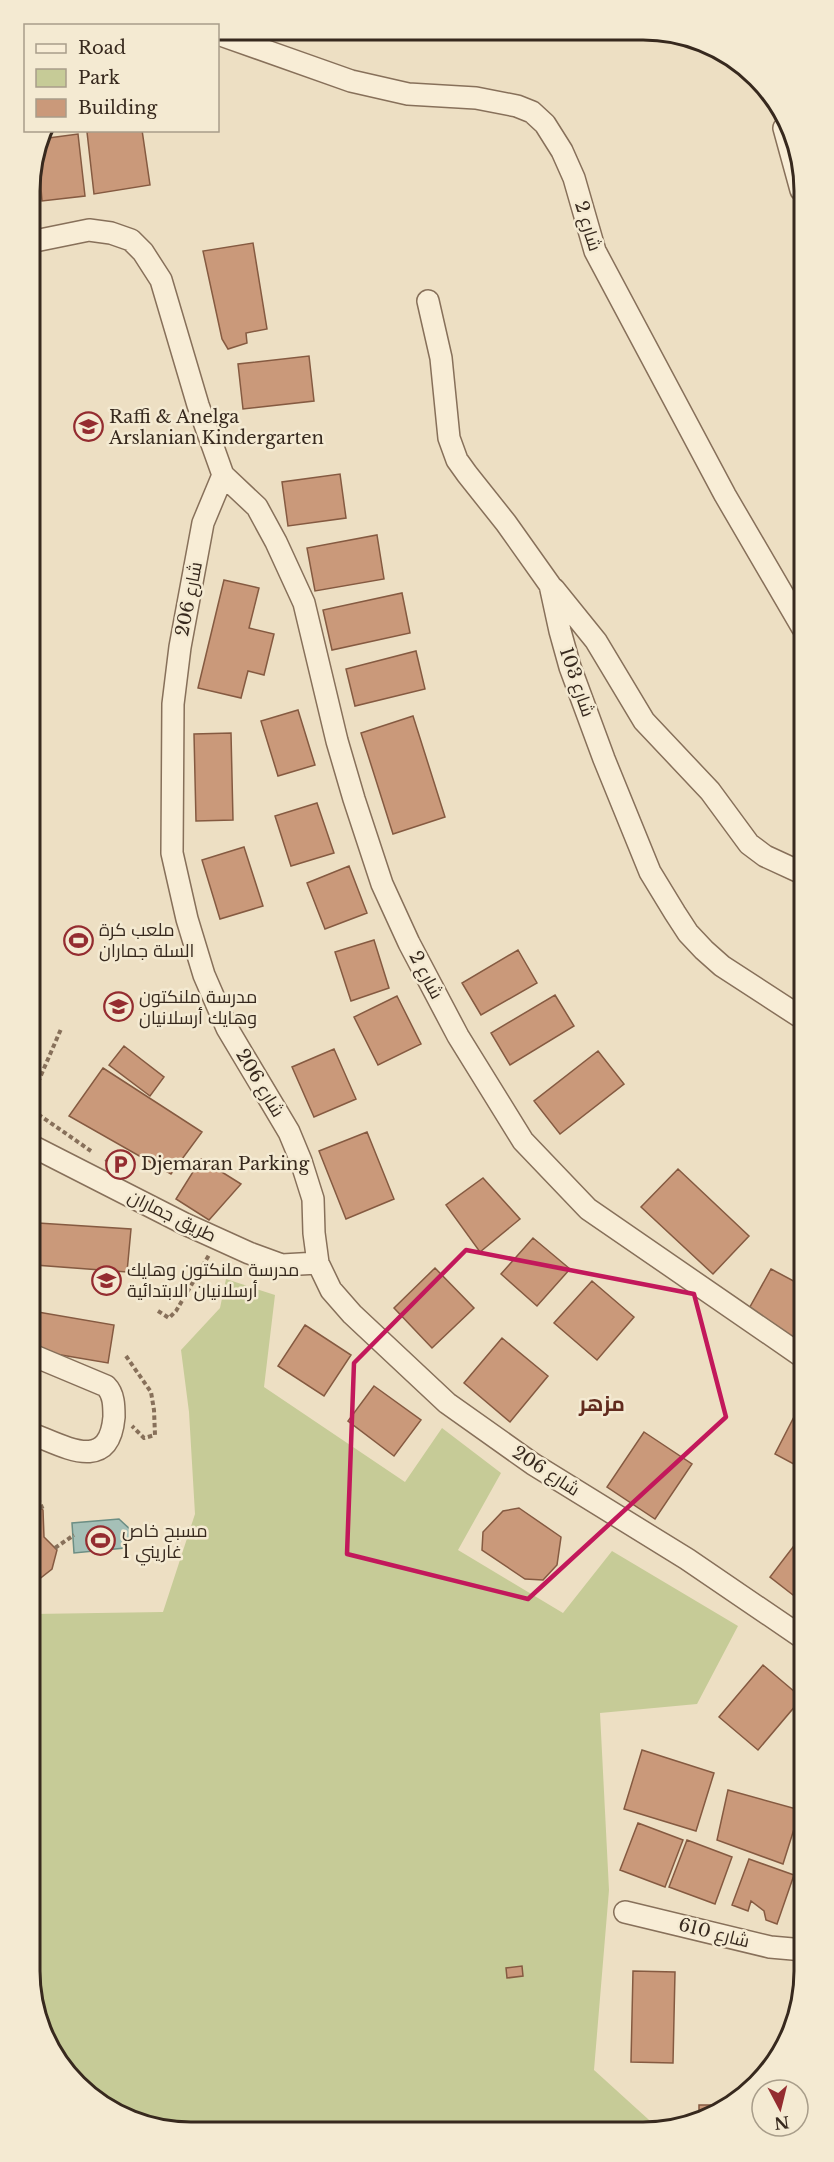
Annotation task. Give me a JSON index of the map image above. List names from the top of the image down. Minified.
{"streets":{"street":["شارع 2","شارع 206","شارع 103","طريق جماران","شارع 610"]},"crossings":[["شارع 2","شارع 206"],["شارع 206","طريق جماران"]],"districts":["مزهر"],"places":{"school or university":["Raffi & Anelga Arslanian Kindergarten","مدرسة ملنكتون وهايك أرسلانيان","مدرسة ملنكتون وهايك أرسلانيان الابتدائية"],"sports":["ملعب كرة السلة جماران","مسبح خاص غاريني 1"],"parking":["Djemaran Parking"]},"legend":["Road","Park","Building"],"north":"bottom"}
